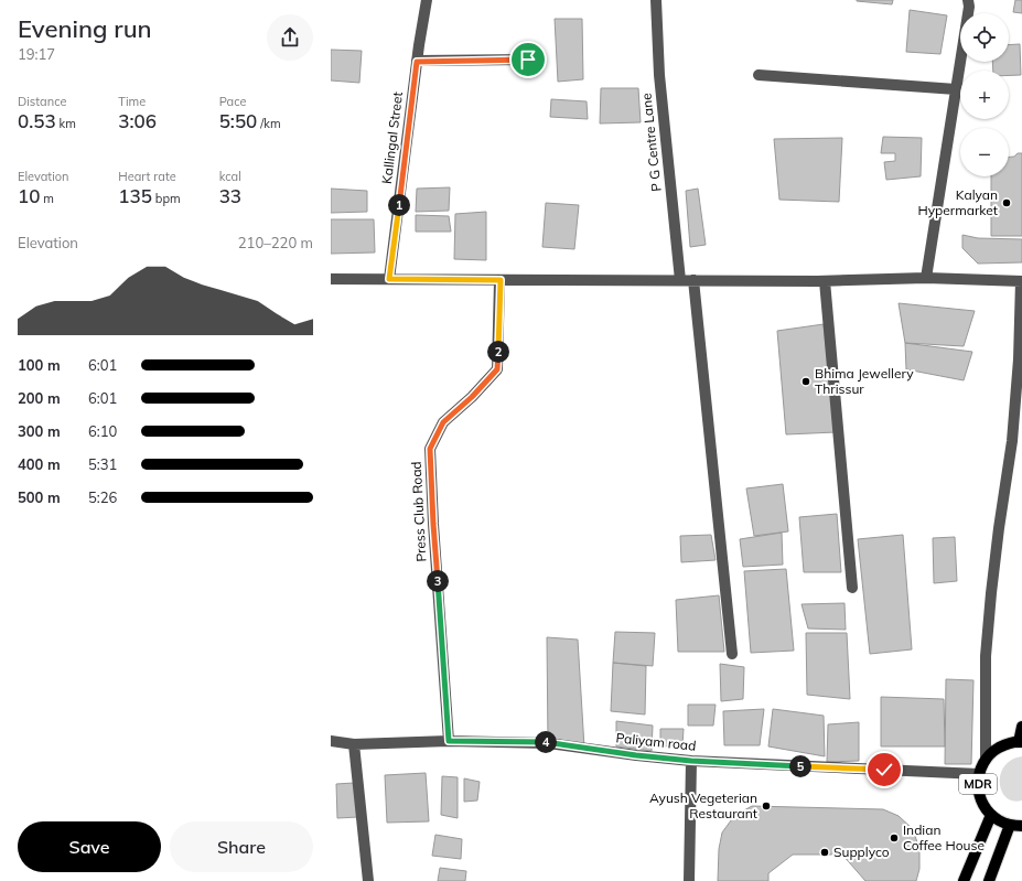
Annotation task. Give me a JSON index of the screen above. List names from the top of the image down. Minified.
{"streets":{"main road":["MDR"],"street":["Kallingal Street","P G Centre Lane","Press Club Road","Paliyam road"]},"crossings":[["Press Club Road","Paliyam road"],["Paliyam road","MDR"]],"places":["Kalyan Hypermarket","Bhima Jewellery Thrissur","Ayush Vegeterian Restaurant","Indian Coffee House","Supplyco"],"page":{"heading":["Evening run","19:17"],"map_buttons":["+","−"],"stats":[["Distance","0.53 km"],["Time","3:06"],["Pace","5:50 /km"],["Elevation","10 m"],["Heart rate","135 bpm"],["kcal","33"]],"pins":["1","2","3","4","5"],"chart":["Elevation","210–220 m"],"list":[{"name":"100 m","note":"6:01"},{"name":"200 m","note":"6:01"},{"name":"300 m","note":"6:10"},{"name":"400 m","note":"5:31"},{"name":"500 m","note":"5:26"}],"buttons":["Save","Share"]}}
